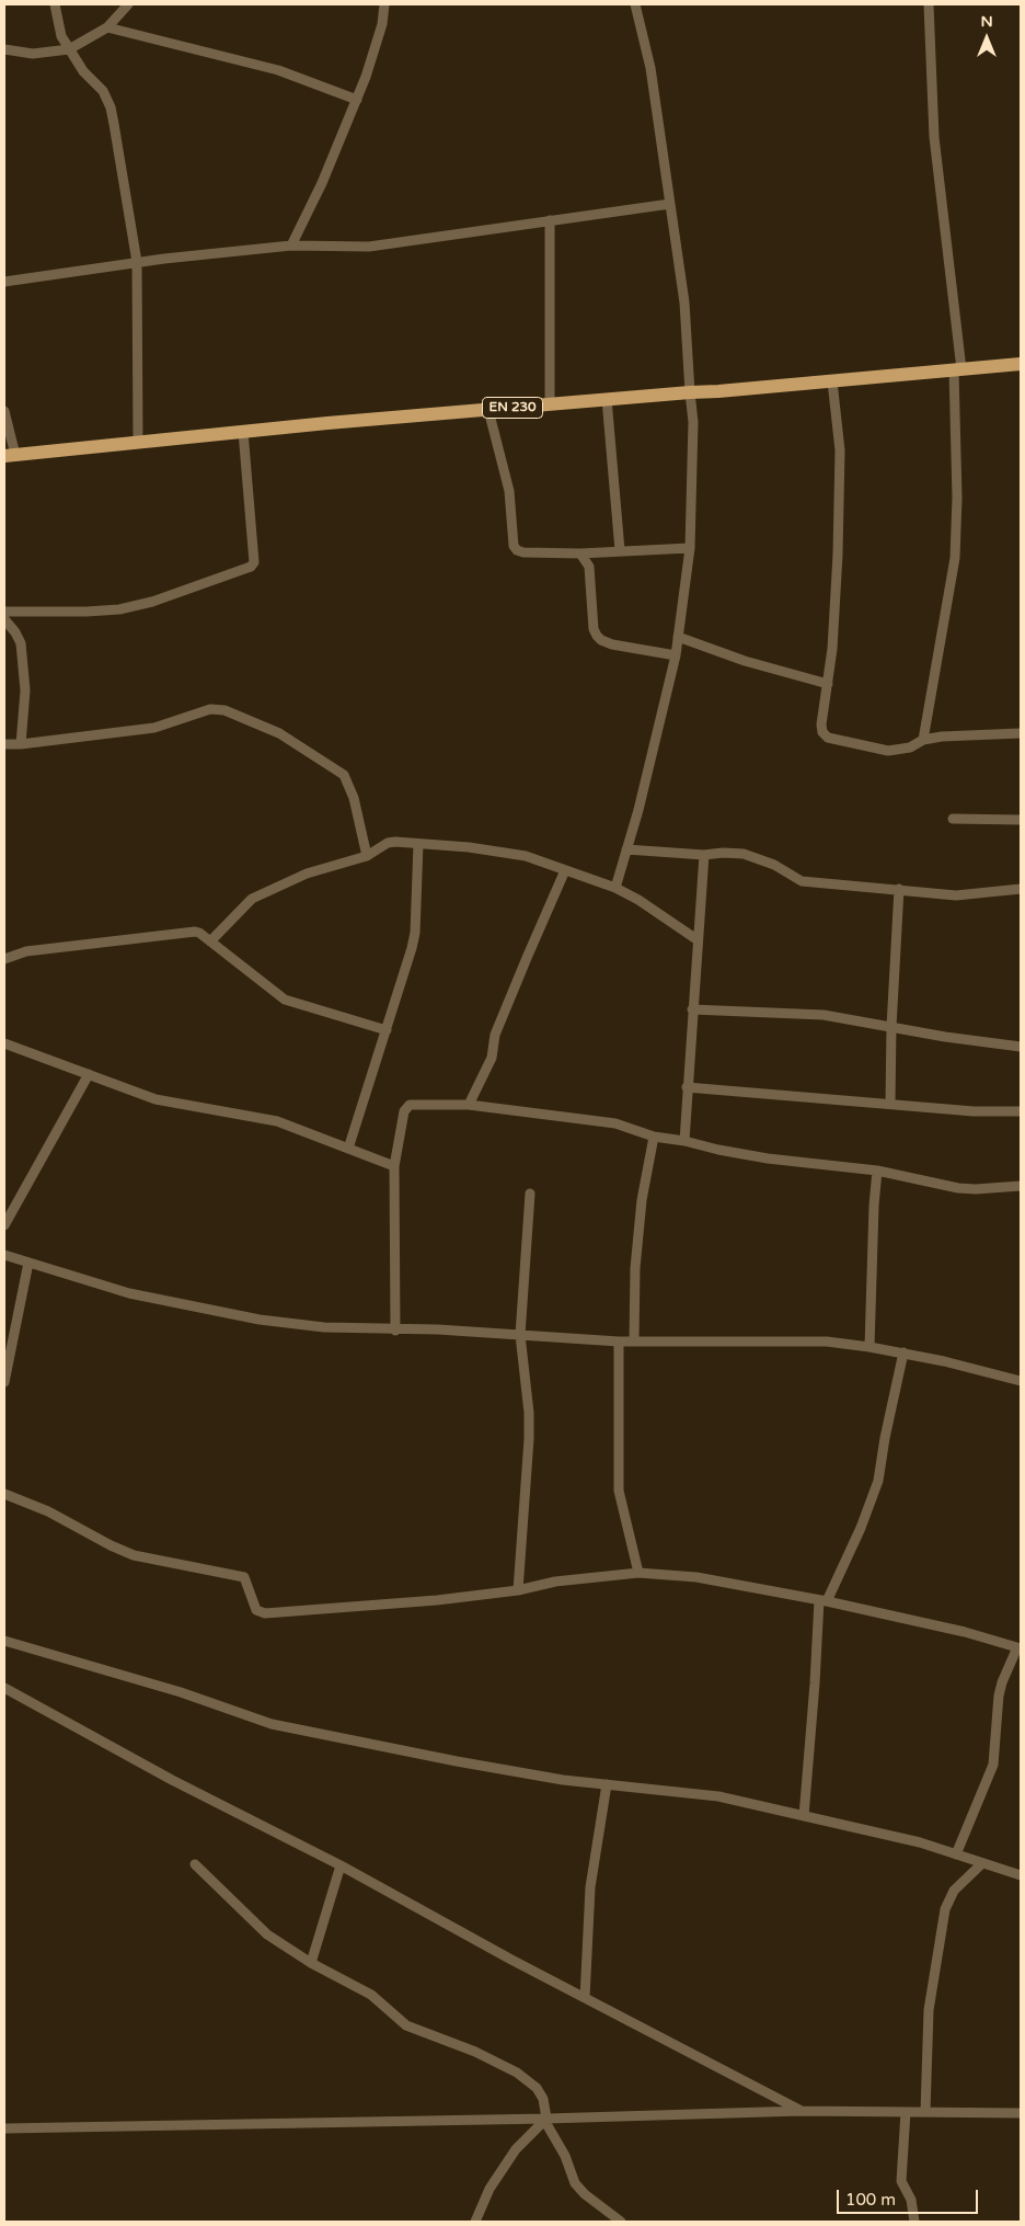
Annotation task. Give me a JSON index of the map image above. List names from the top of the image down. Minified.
{"streets":{"main road":["EN 230"]},"scale_bar":"100 m","north":"top"}
